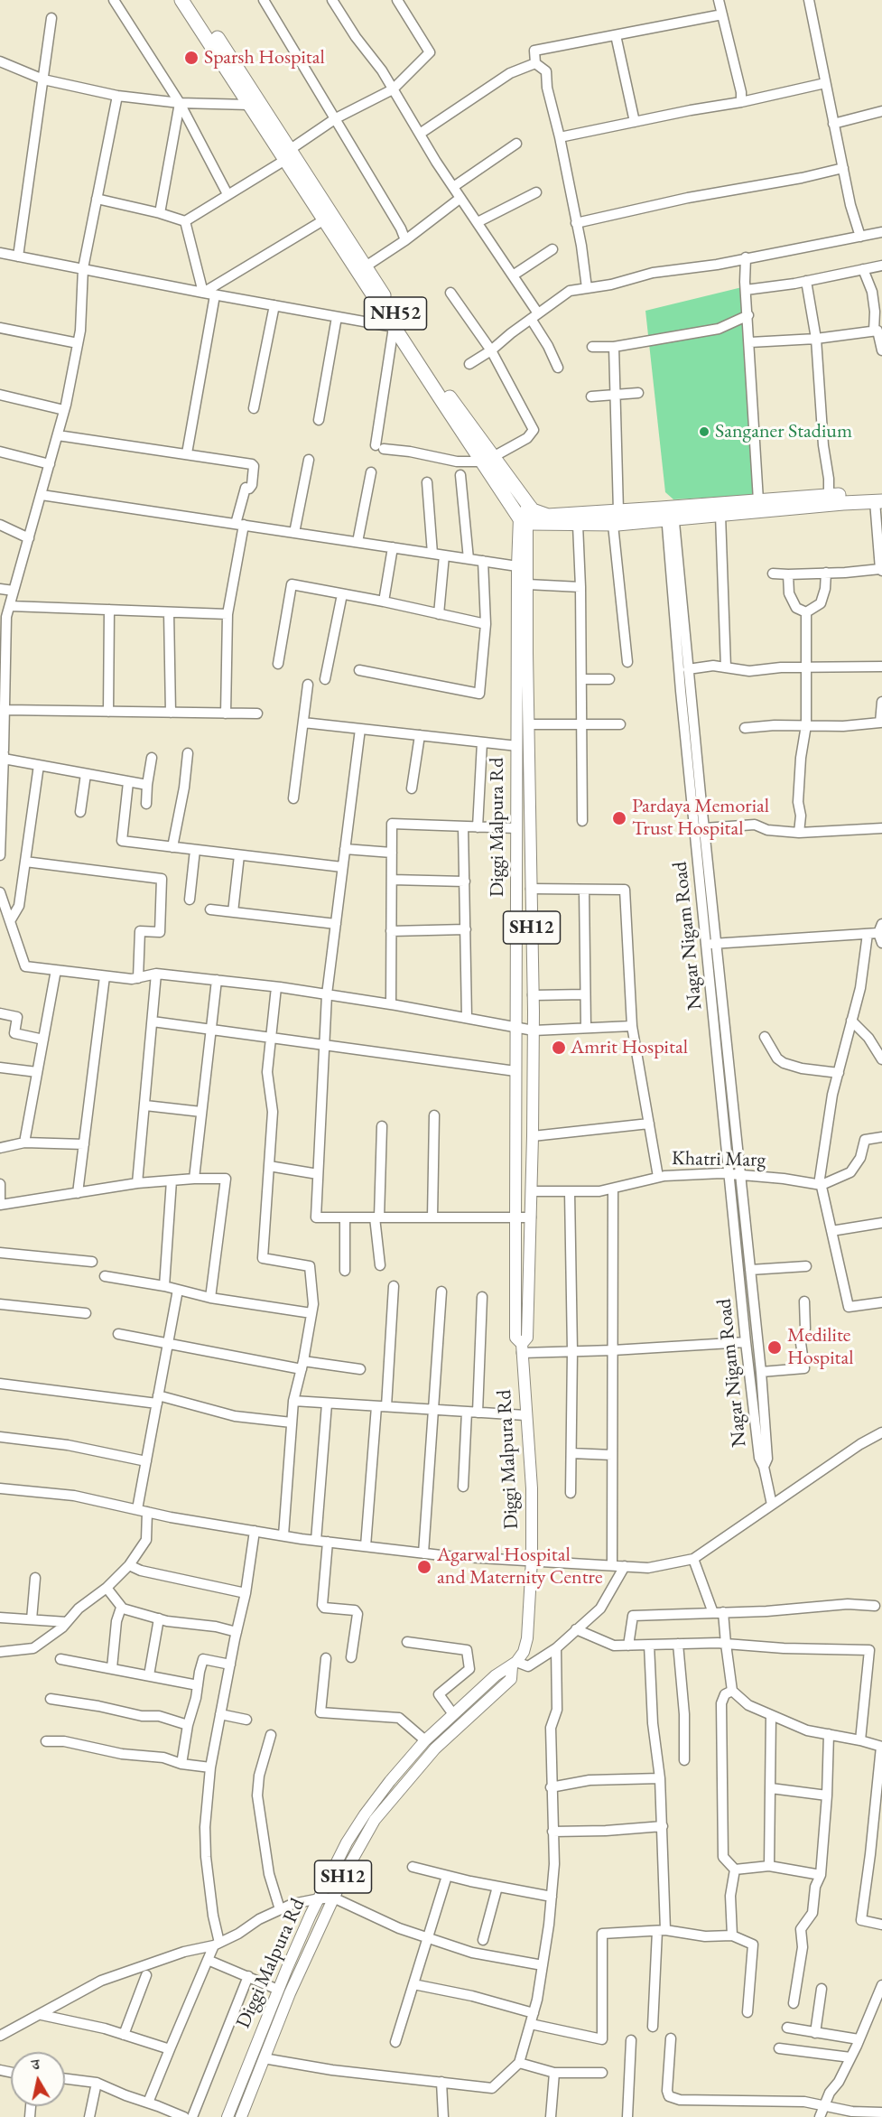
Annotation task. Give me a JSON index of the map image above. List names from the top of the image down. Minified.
{"streets":{"highway":["NH52"],"main road":["Diggi Malpura Rd","SH12"],"street":["Nagar Nigam Road","Khatri Marg"]},"crossings":[["NH52","Diggi Malpura Rd"],["Diggi Malpura Rd","Khatri Marg"],["Nagar Nigam Road","Khatri Marg"]],"places":["Sparsh Hospital","Sanganer Stadium","Pardaya Memorial Trust Hospital","Amrit Hospital","Medilite Hospital","Agarwal Hospital and Maternity Centre"],"north":"top"}
